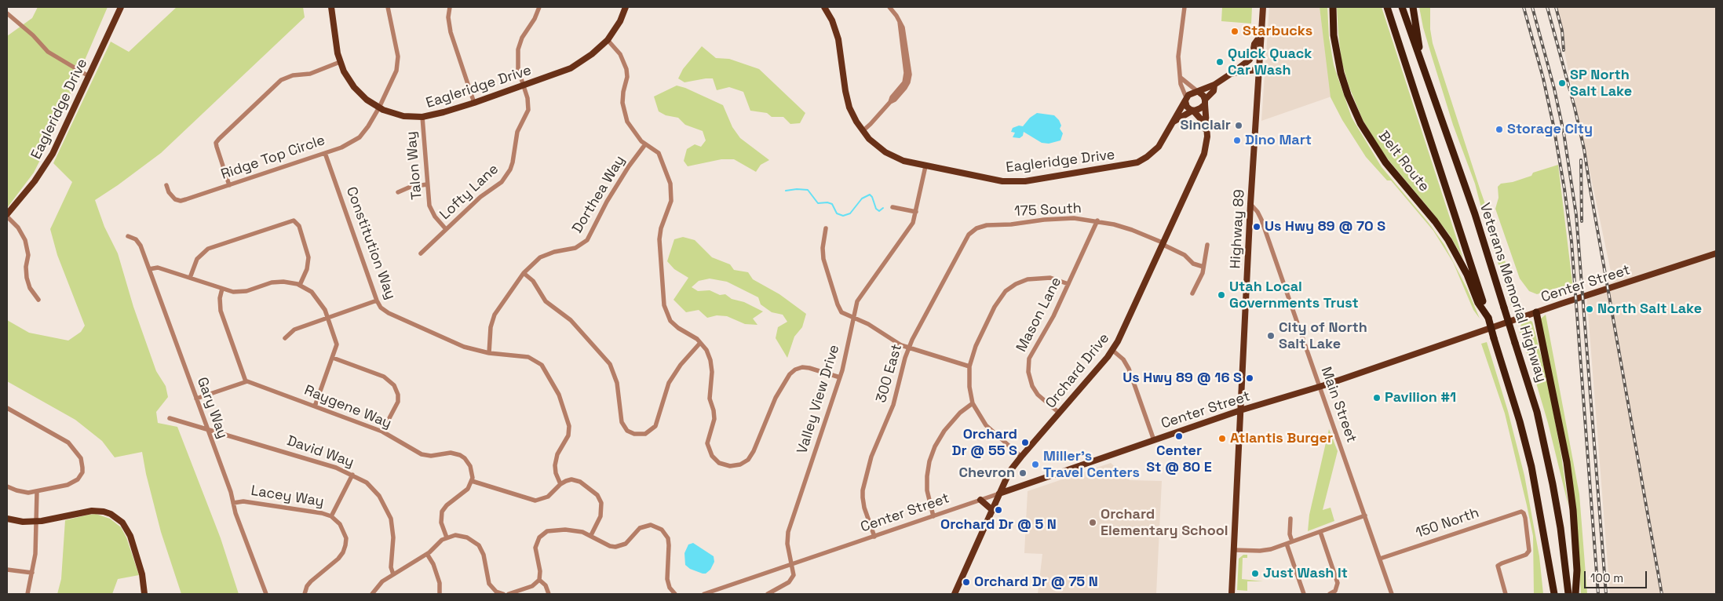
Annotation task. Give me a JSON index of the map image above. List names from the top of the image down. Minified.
{"streets":{"highway":["Belt Route","Veterans Memorial Highway"],"main road":["Eagleridge Drive","Highway 89","Center Street","Orchard Drive"],"street":["Ridge Top Circle","Talon Way","Lofty Lane","Dorthea Way","175 South","Constitution Way","Mason Lane","300 East","Valley View Drive","Main Street","Raygene Way","Gary Way","David Way","Lacey Way","150 North"]},"crossings":[["Eagleridge Drive","Ridge Top Circle"],["Eagleridge Drive","Talon Way"],["Eagleridge Drive","Lofty Lane"],["Eagleridge Drive","Orchard Drive"],["Eagleridge Drive","Valley View Drive"],["Ridge Top Circle","Constitution Way"],["Talon Way","Lofty Lane"],["Dorthea Way","Constitution Way"],["175 South","Mason Lane"],["175 South","Orchard Drive"],["175 South","300 East"],["Highway 89","Center Street"],["Highway 89","Main Street"],["Center Street","Orchard Drive"],["Center Street","300 East"],["Center Street","Valley View Drive"],["Center Street","Main Street"],["Mason Lane","Orchard Drive"],["Main Street","150 North"],["Gary Way","David Way"],["Gary Way","Lacey Way"]],"places":["Starbucks","Quick Quack Car Wash","SP North Salt Lake","Sinclair","Storage City","Dino Mart","Us Hwy 89 @ 70 S","Utah Local Governments Trust","North Salt Lake","City of North Salt Lake","Us Hwy 89 @ 16 S","Pavilion #1","Center St @ 80 E","Atlantis Burger","Orchard Dr @ 55 S","Miller's Travel Centers","Chevron","Orchard Dr @ 5 N","Orchard Elementary School","Just Wash It","Orchard Dr @ 75 N"],"scale_bar":"100 m"}
